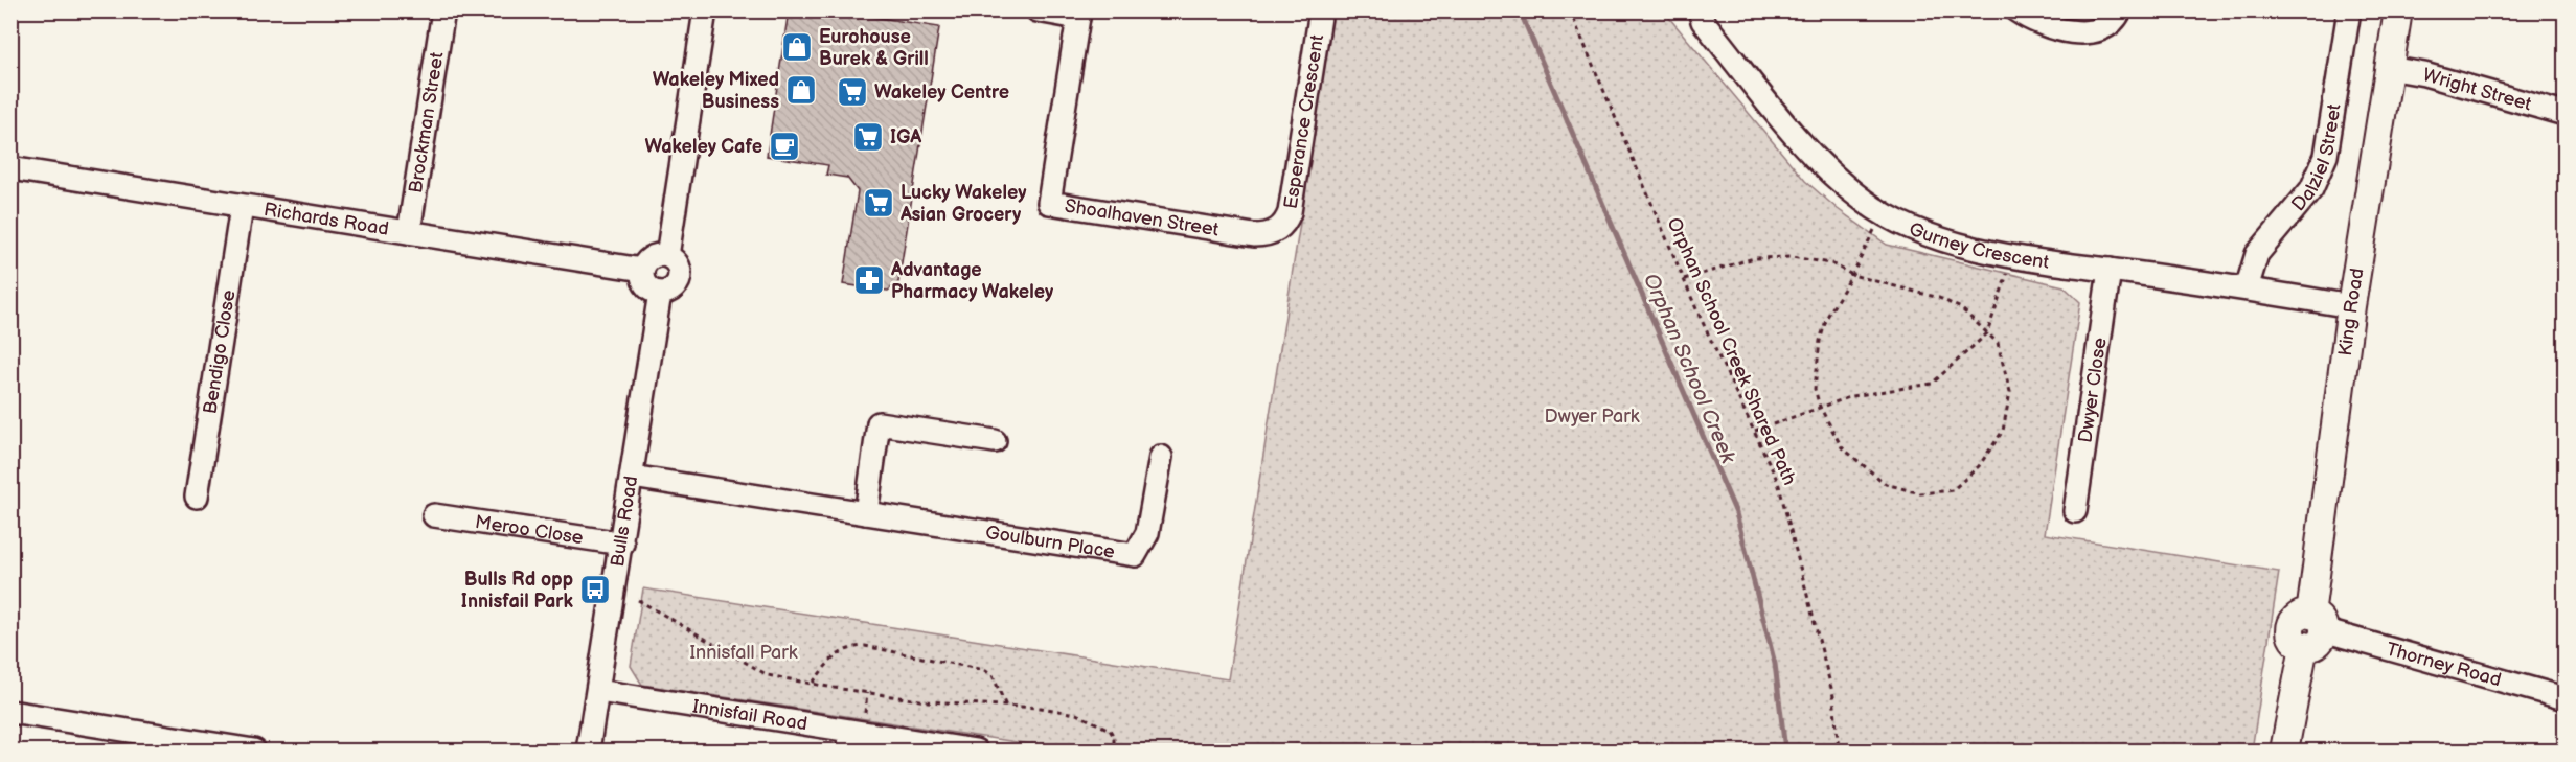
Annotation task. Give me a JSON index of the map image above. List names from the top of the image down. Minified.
{"streets":{"main road":["King Road"],"street":["Wright Street","Brockman Street","Esperance Crescent","Dalziel Street","Shoalhaven Street","Richards Road","Gurney Crescent","Bendigo Close","Dwyer Close","Bulls Road","Meroo Close","Goulburn Place","Thorney Road","Innisfail Road"],"path":["Orphan School Creek Shared Path"]},"crossings":[["Wright Street","King Road"],["Brockman Street","Richards Road"],["Esperance Crescent","Shoalhaven Street"],["Dalziel Street","Gurney Crescent"],["Richards Road","Bendigo Close"],["Richards Road","Bulls Road"],["Gurney Crescent","King Road"],["Gurney Crescent","Dwyer Close"],["King Road","Thorney Road"],["Bulls Road","Meroo Close"],["Bulls Road","Goulburn Place"],["Bulls Road","Innisfail Road"]],"water":["Orphan School Creek"],"parks":["Dwyer Park","Innisfall Park"],"places":{"shop":["Eurohouse Burek & Grill","Wakeley Mixed Business"],"supermarket":["Wakeley Centre","IGA","Lucky Wakeley Asian Grocery"],"cafe":["Wakeley Cafe"],"pharmacy":["Advantage Pharmacy Wakeley"],"bus stop":["Bulls Rd opp Innisfail Park"]}}
